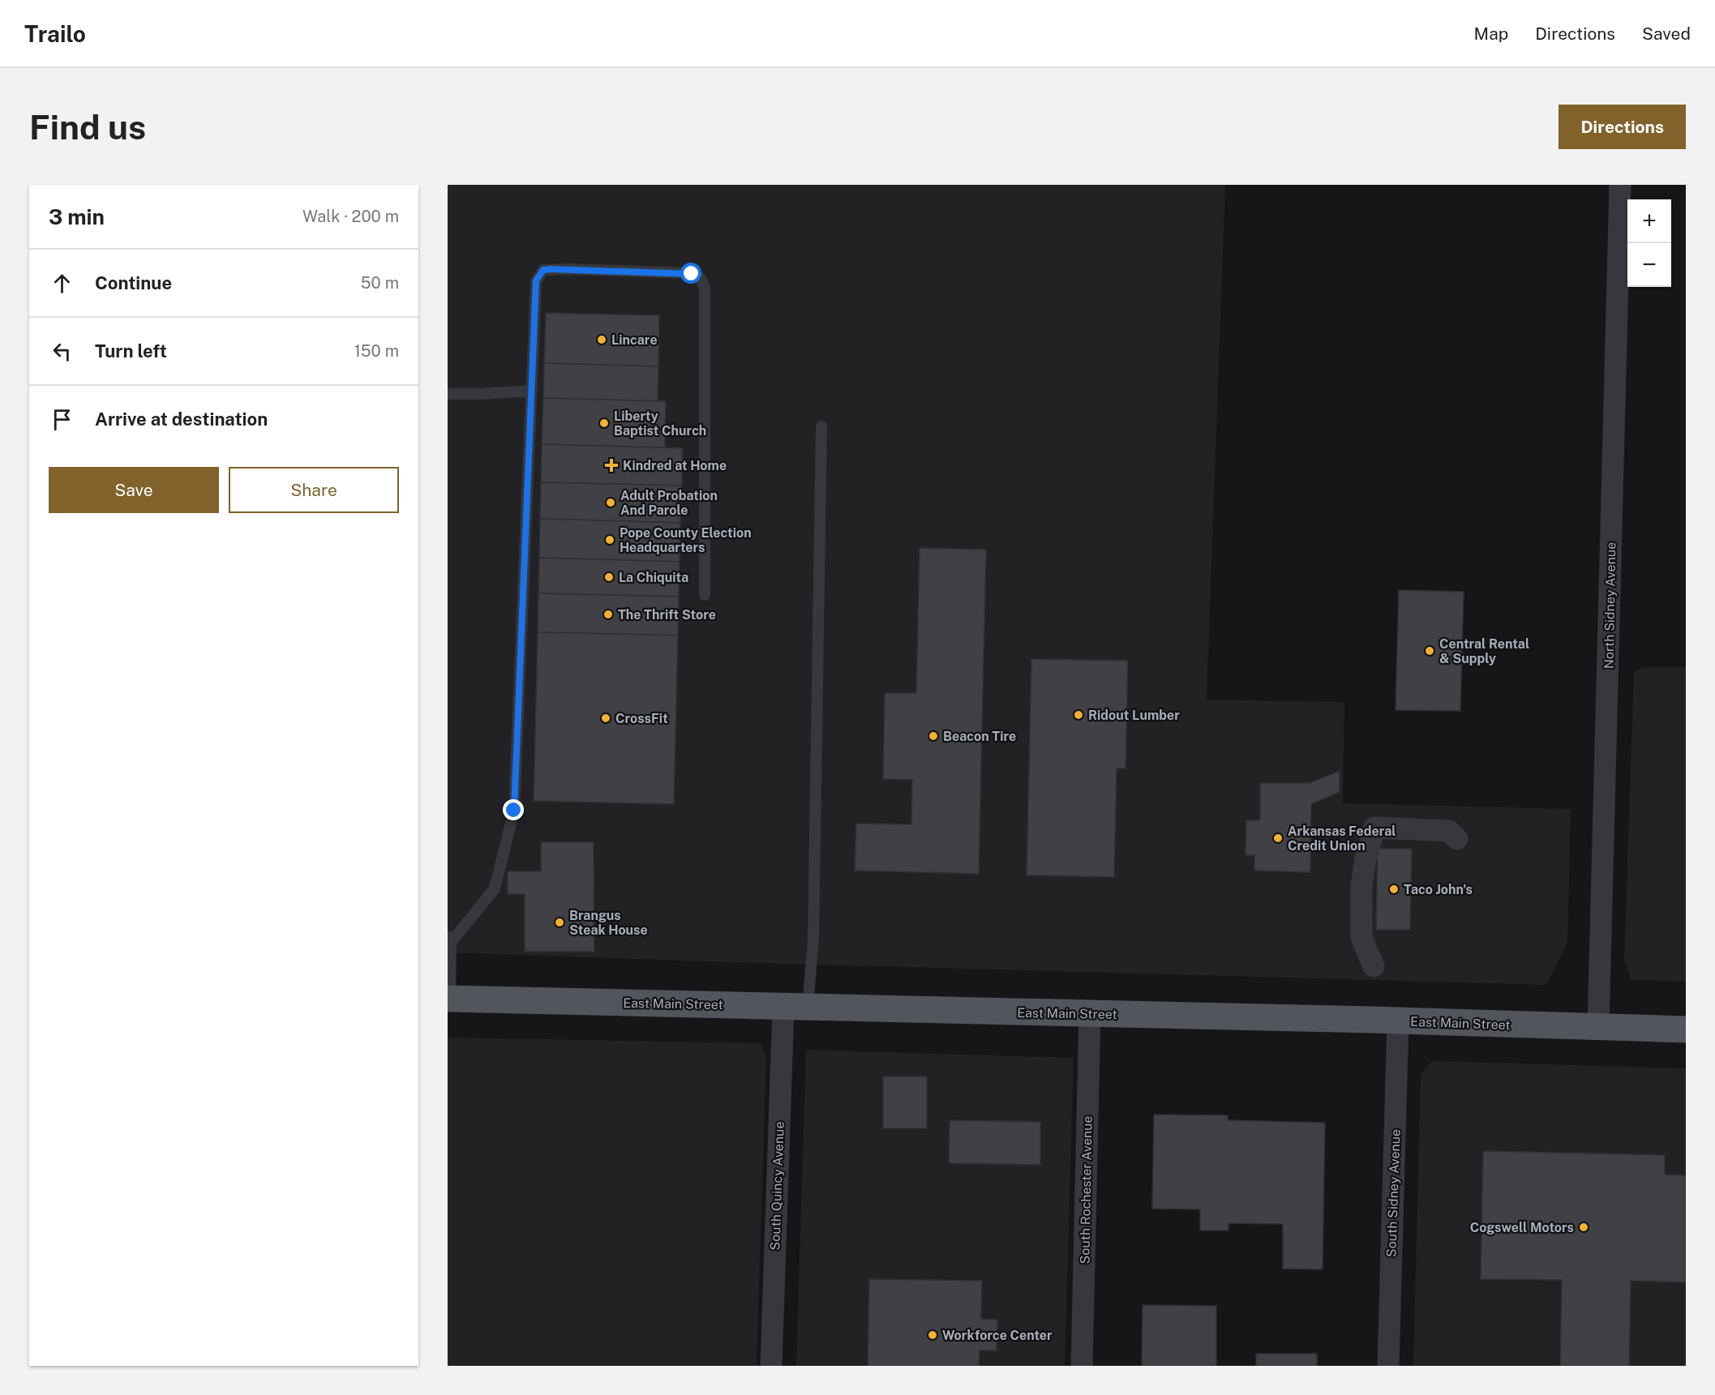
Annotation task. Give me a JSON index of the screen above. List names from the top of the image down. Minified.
{"streets":{"main road":["East Main Street"],"street":["North Sidney Avenue","South Quincy Avenue","South Rochester Avenue","South Sidney Avenue"]},"crossings":[["North Sidney Avenue","East Main Street"],["East Main Street","South Quincy Avenue"],["East Main Street","South Rochester Avenue"],["East Main Street","South Sidney Avenue"]],"places":{"other":["Lincare","Liberty Baptist Church","Adult Probation And Parole","Pope County Election Headquarters","La Chiquita","The Thrift Store","Central Rental & Supply","Ridout Lumber","CrossFit","Beacon Tire","Arkansas Federal Credit Union","Taco John's","Brangus Steak House","Cogswell Motors","Workforce Center"],"health":["Kindred at Home"]},"page":{"header":"Trailo","nav":["Map","Directions","Saved"],"buttons":["Directions",["Save","Share"]],"title":"Find us","heading":["3 min","Walk · 200 m"],"map_buttons":["+","−"],"list":[["Continue","50 m"],["Turn left","150 m"],"Arrive at destination"]}}
